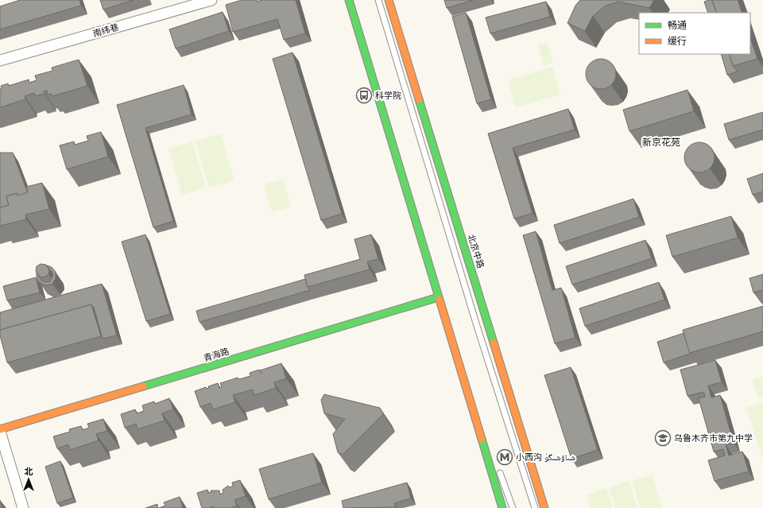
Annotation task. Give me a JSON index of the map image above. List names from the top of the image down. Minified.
{"streets":{"main road":["北京中路","青海路"],"street":["南纬巷"]},"districts":["新京花苑"],"places":{"bus stop":["科学院"],"school or university":["乌鲁木齐市第九中学"],"metro station":["小西沟 شىاۋشىگۈ"]},"legend":["畅通","缓行"],"north":"top"}
